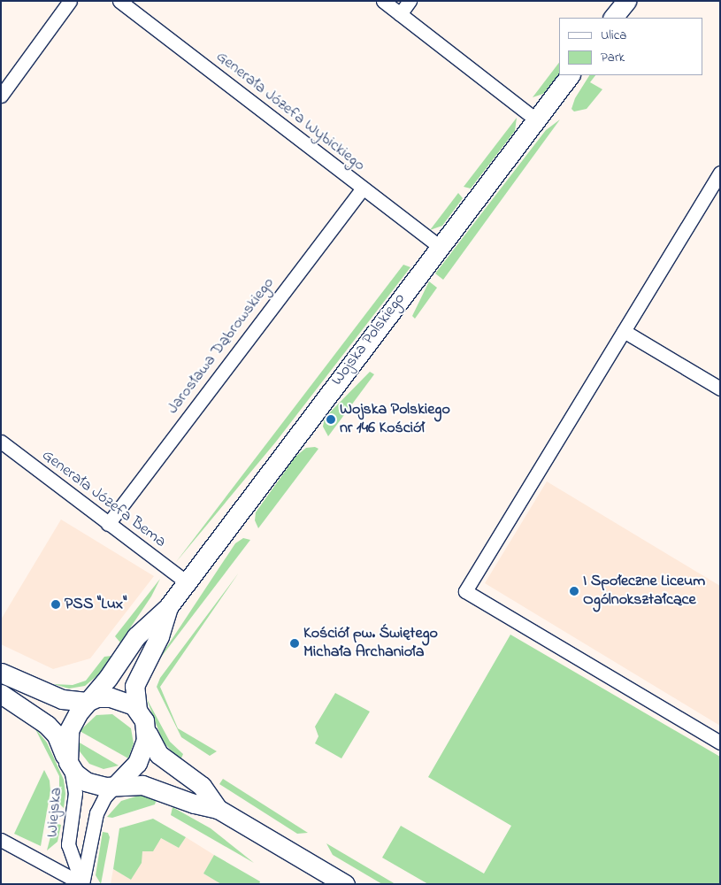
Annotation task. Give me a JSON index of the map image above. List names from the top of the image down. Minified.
{"streets":{"street":["Generała Józefa Wybickiego","Wojska Polskiego","Jarosława Dąbrowskiego","Generała Józefa Bema","Wiejska"]},"crossings":[["Generała Józefa Wybickiego","Wojska Polskiego"],["Generała Józefa Wybickiego","Jarosława Dąbrowskiego"],["Wojska Polskiego","Generała Józefa Bema"],["Wojska Polskiego","Wiejska"],["Jarosława Dąbrowskiego","Generała Józefa Bema"]],"places":["Wojska Polskiego nr 146 Kościół","I Społeczne Liceum Ogólnokształcące","PSS \"Lux\"","Kościół pw. Świętego Michała Archanioła"],"legend":["Ulica","Park"]}
